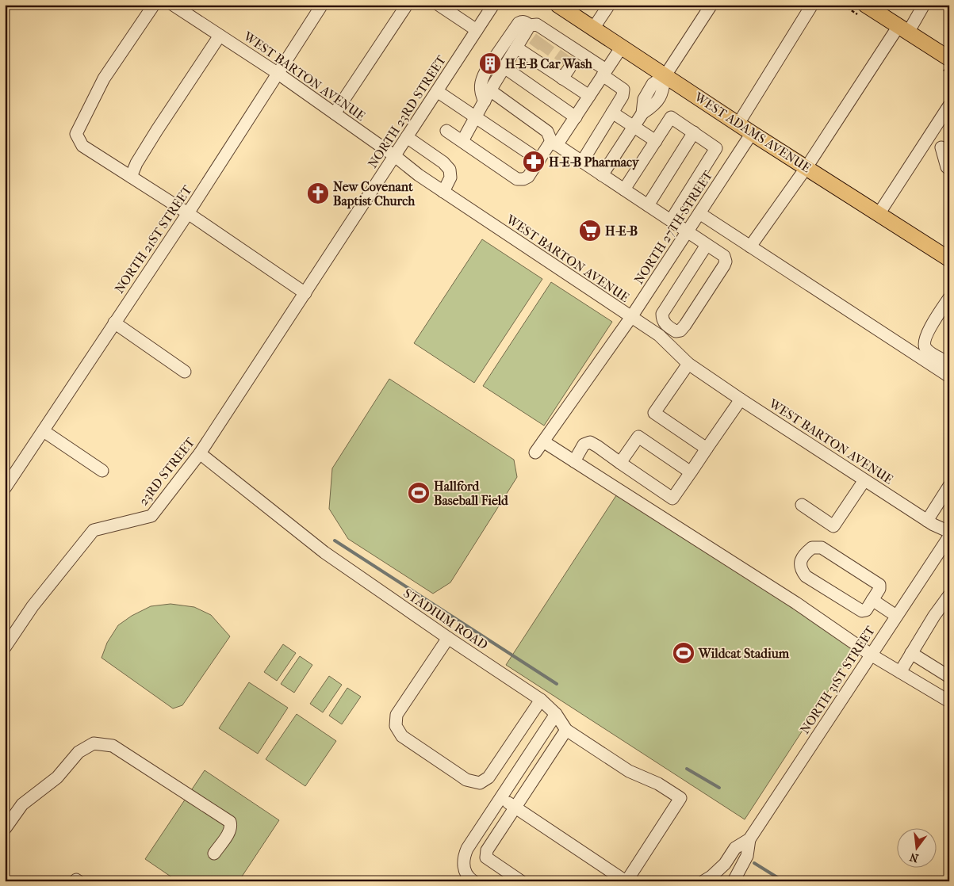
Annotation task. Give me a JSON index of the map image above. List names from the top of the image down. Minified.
{"streets":{"main road":["WEST ADAMS AVENUE"],"street":["WEST BARTON AVENUE","NORTH 23RD STREET","NORTH 27TH STREET","NORTH 21ST STREET","23RD STREET","STADIUM ROAD","NORTH 31ST STREET"]},"crossings":[["WEST BARTON AVENUE","NORTH 23RD STREET"],["WEST BARTON AVENUE","NORTH 27TH STREET"],["WEST BARTON AVENUE","NORTH 21ST STREET"],["NORTH 23RD STREET","23RD STREET"],["WEST ADAMS AVENUE","NORTH 27TH STREET"],["23RD STREET","STADIUM ROAD"]],"places":{"building":["H-E-B Car Wash"],"pharmacy":["H-E-B Pharmacy"],"church":["New Covenant Baptist Church"],"supermarket":["H-E-B"],"sports":["Hallford Baseball Field","Wildcat Stadium"]},"north":"bottom"}
